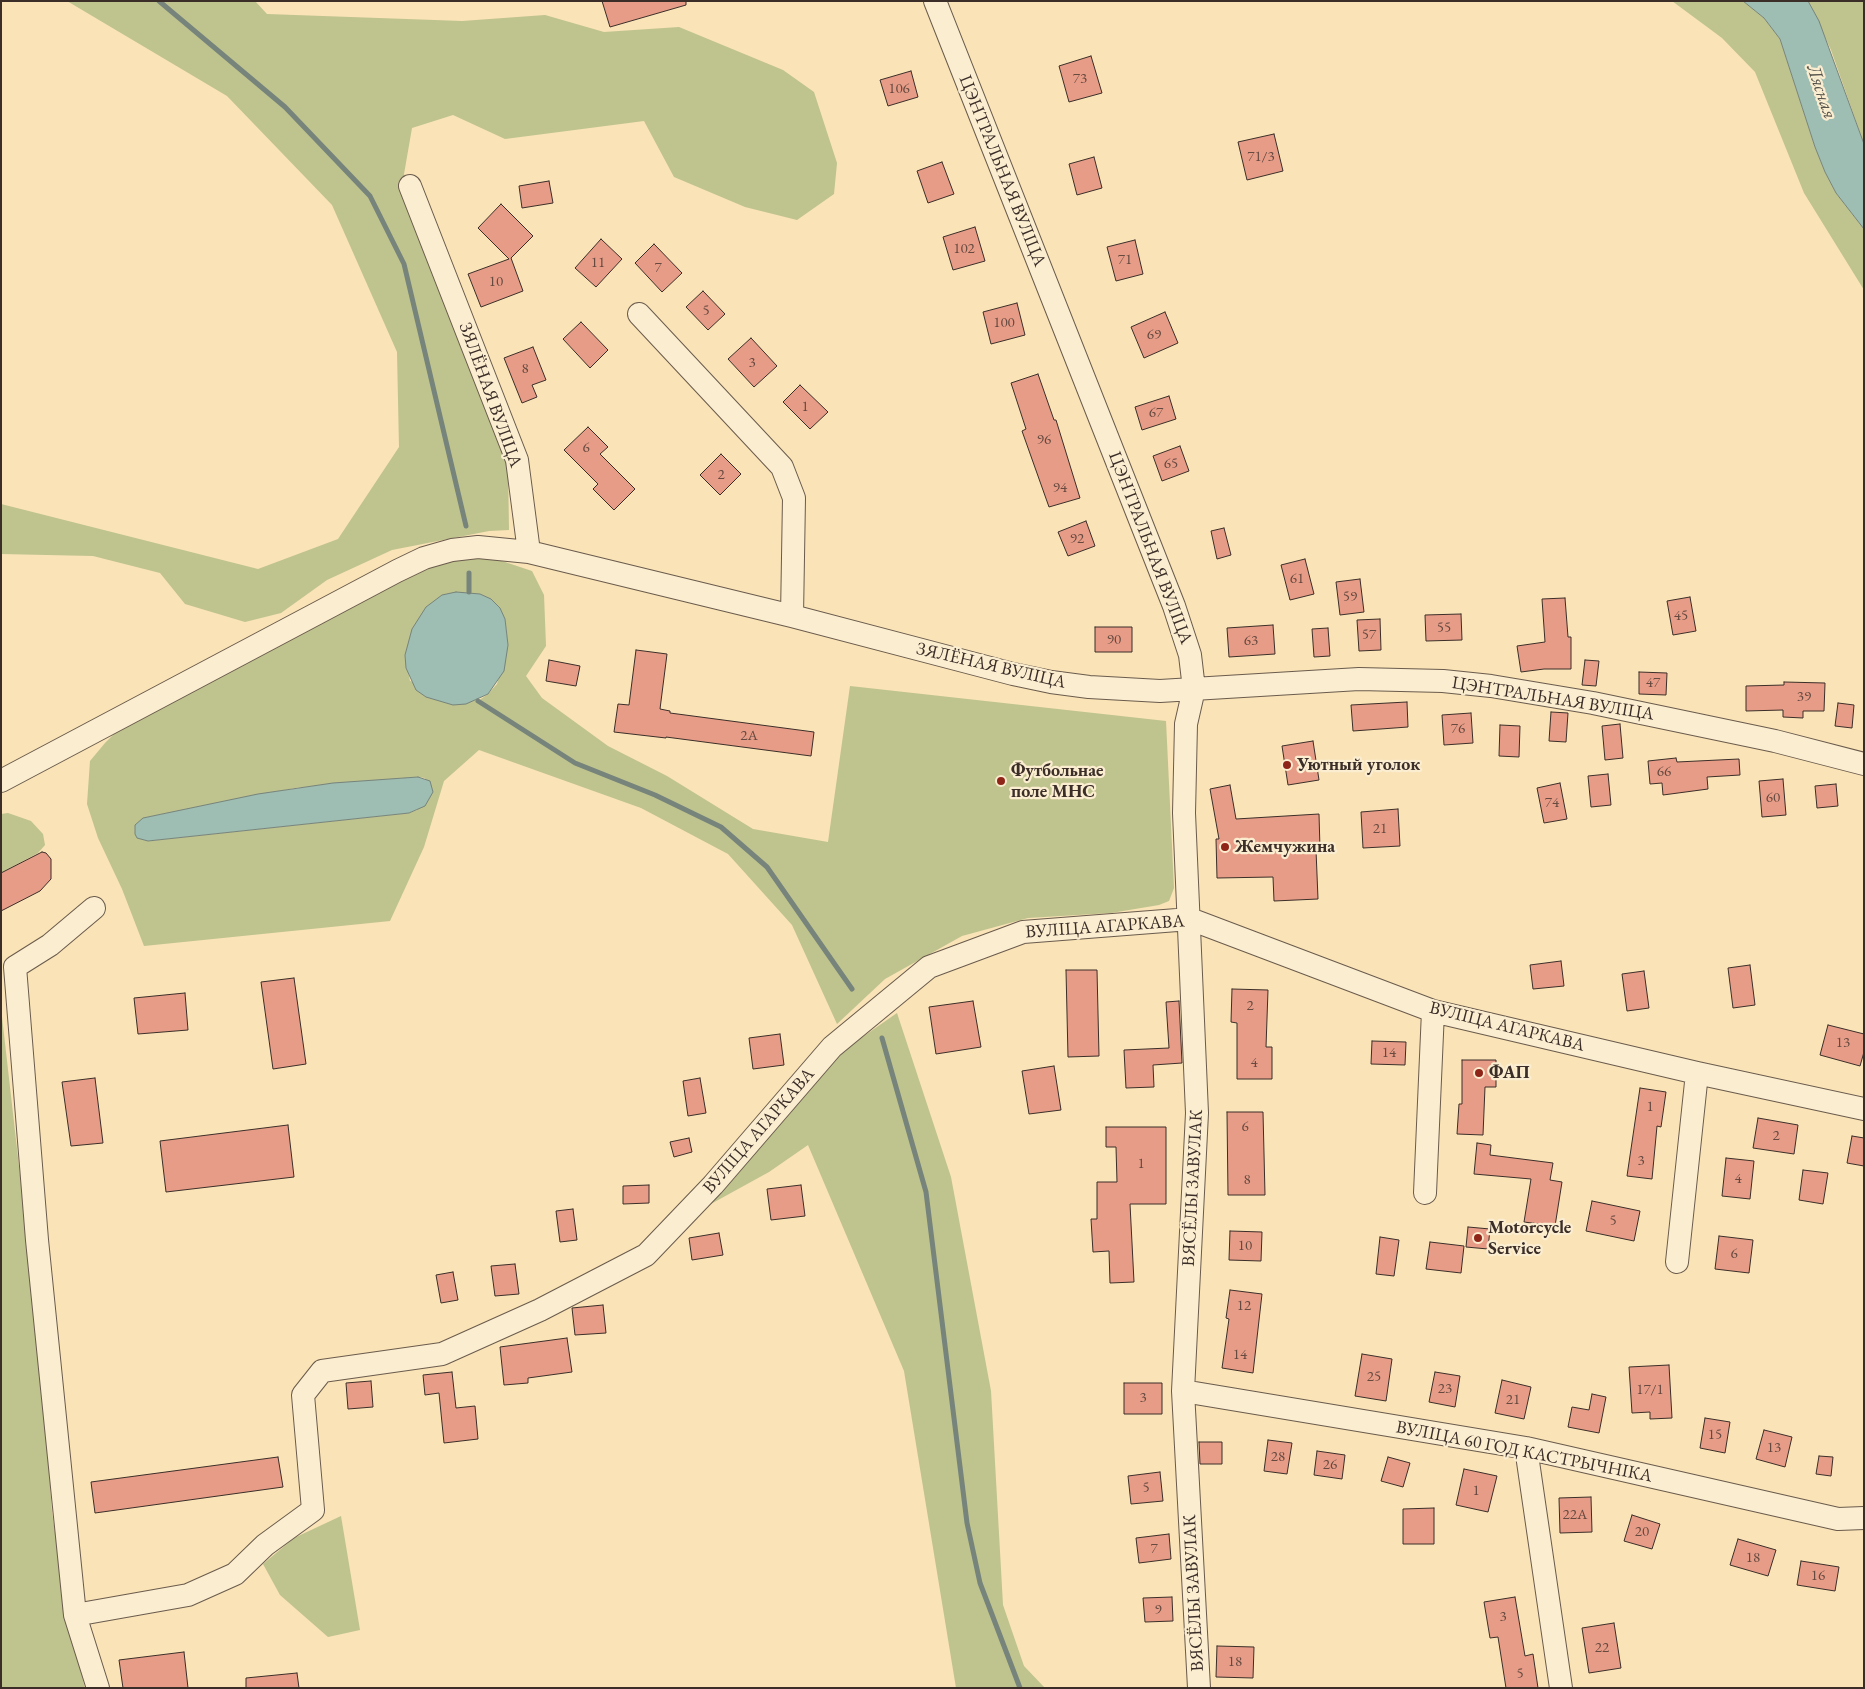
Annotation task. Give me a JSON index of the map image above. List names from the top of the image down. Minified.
{"streets":{"street":["ЦЭНТРАЛЬНАЯ ВУЛІЦА","ЗЯЛЁНАЯ ВУЛІЦА","ВУЛІЦА АГАРКАВА","ВЯСЁЛЫ ЗАВУЛАК","ВУЛІЦА 60 ГОД КАСТРЫЧНІКА"]},"crossings":[["ЦЭНТРАЛЬНАЯ ВУЛІЦА","ЗЯЛЁНАЯ ВУЛІЦА"],["ЦЭНТРАЛЬНАЯ ВУЛІЦА","ВЯСЁЛЫ ЗАВУЛАК"],["ЗЯЛЁНАЯ ВУЛІЦА","ВЯСЁЛЫ ЗАВУЛАК"],["ВУЛІЦА АГАРКАВА","ВЯСЁЛЫ ЗАВУЛАК"],["ВЯСЁЛЫ ЗАВУЛАК","ВУЛІЦА 60 ГОД КАСТРЫЧНІКА"]],"water":["Лясная"],"places":["Уютный уголок","Футбольнае поле МНС","Жемчужина","ФАП","Motorcycle Service"],"house_numbers":["73","106","71/3","102","71","11","7","10","5","100","69","3","8","1","67","96","6","65","2","94","92","61","59","45","55","57","90","63","47","39","76","2А","66","60","74","21","2","13","14","4","1","6","2","3","1","4","8","5","10","6","12","14","25","23","17/1","3","21","15","13","28","26","5","1","22А","20","7","18","16","9","3","22","18","5"]}
